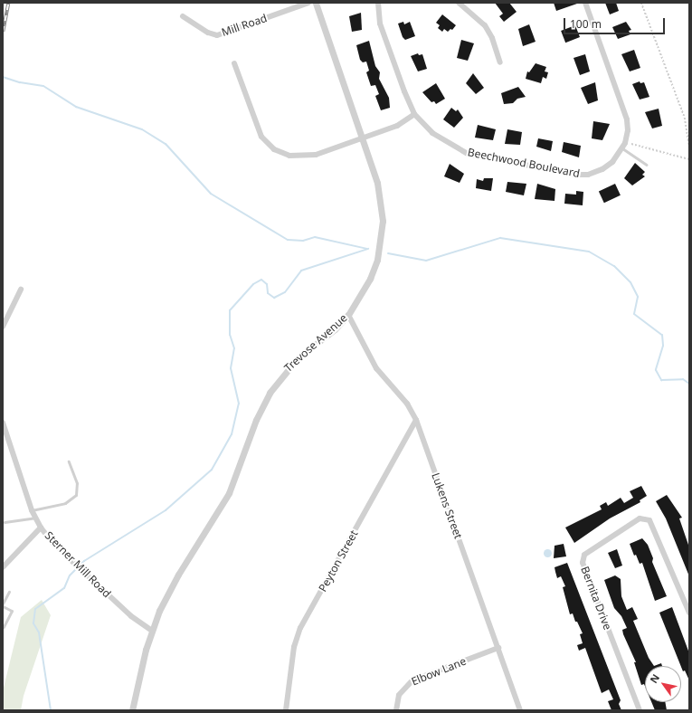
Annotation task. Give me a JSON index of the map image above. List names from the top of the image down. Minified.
{"streets":{"street":["Mill Road","Beechwood Boulevard","Trevose Avenue","Lukens Street","Peyton Street","Sterner Mill Road","Bernita Drive","Elbow Lane"]},"crossings":[["Trevose Avenue","Lukens Street"],["Trevose Avenue","Sterner Mill Road"],["Lukens Street","Peyton Street"],["Lukens Street","Elbow Lane"]],"scale_bar":"100 m","north":"top left"}
